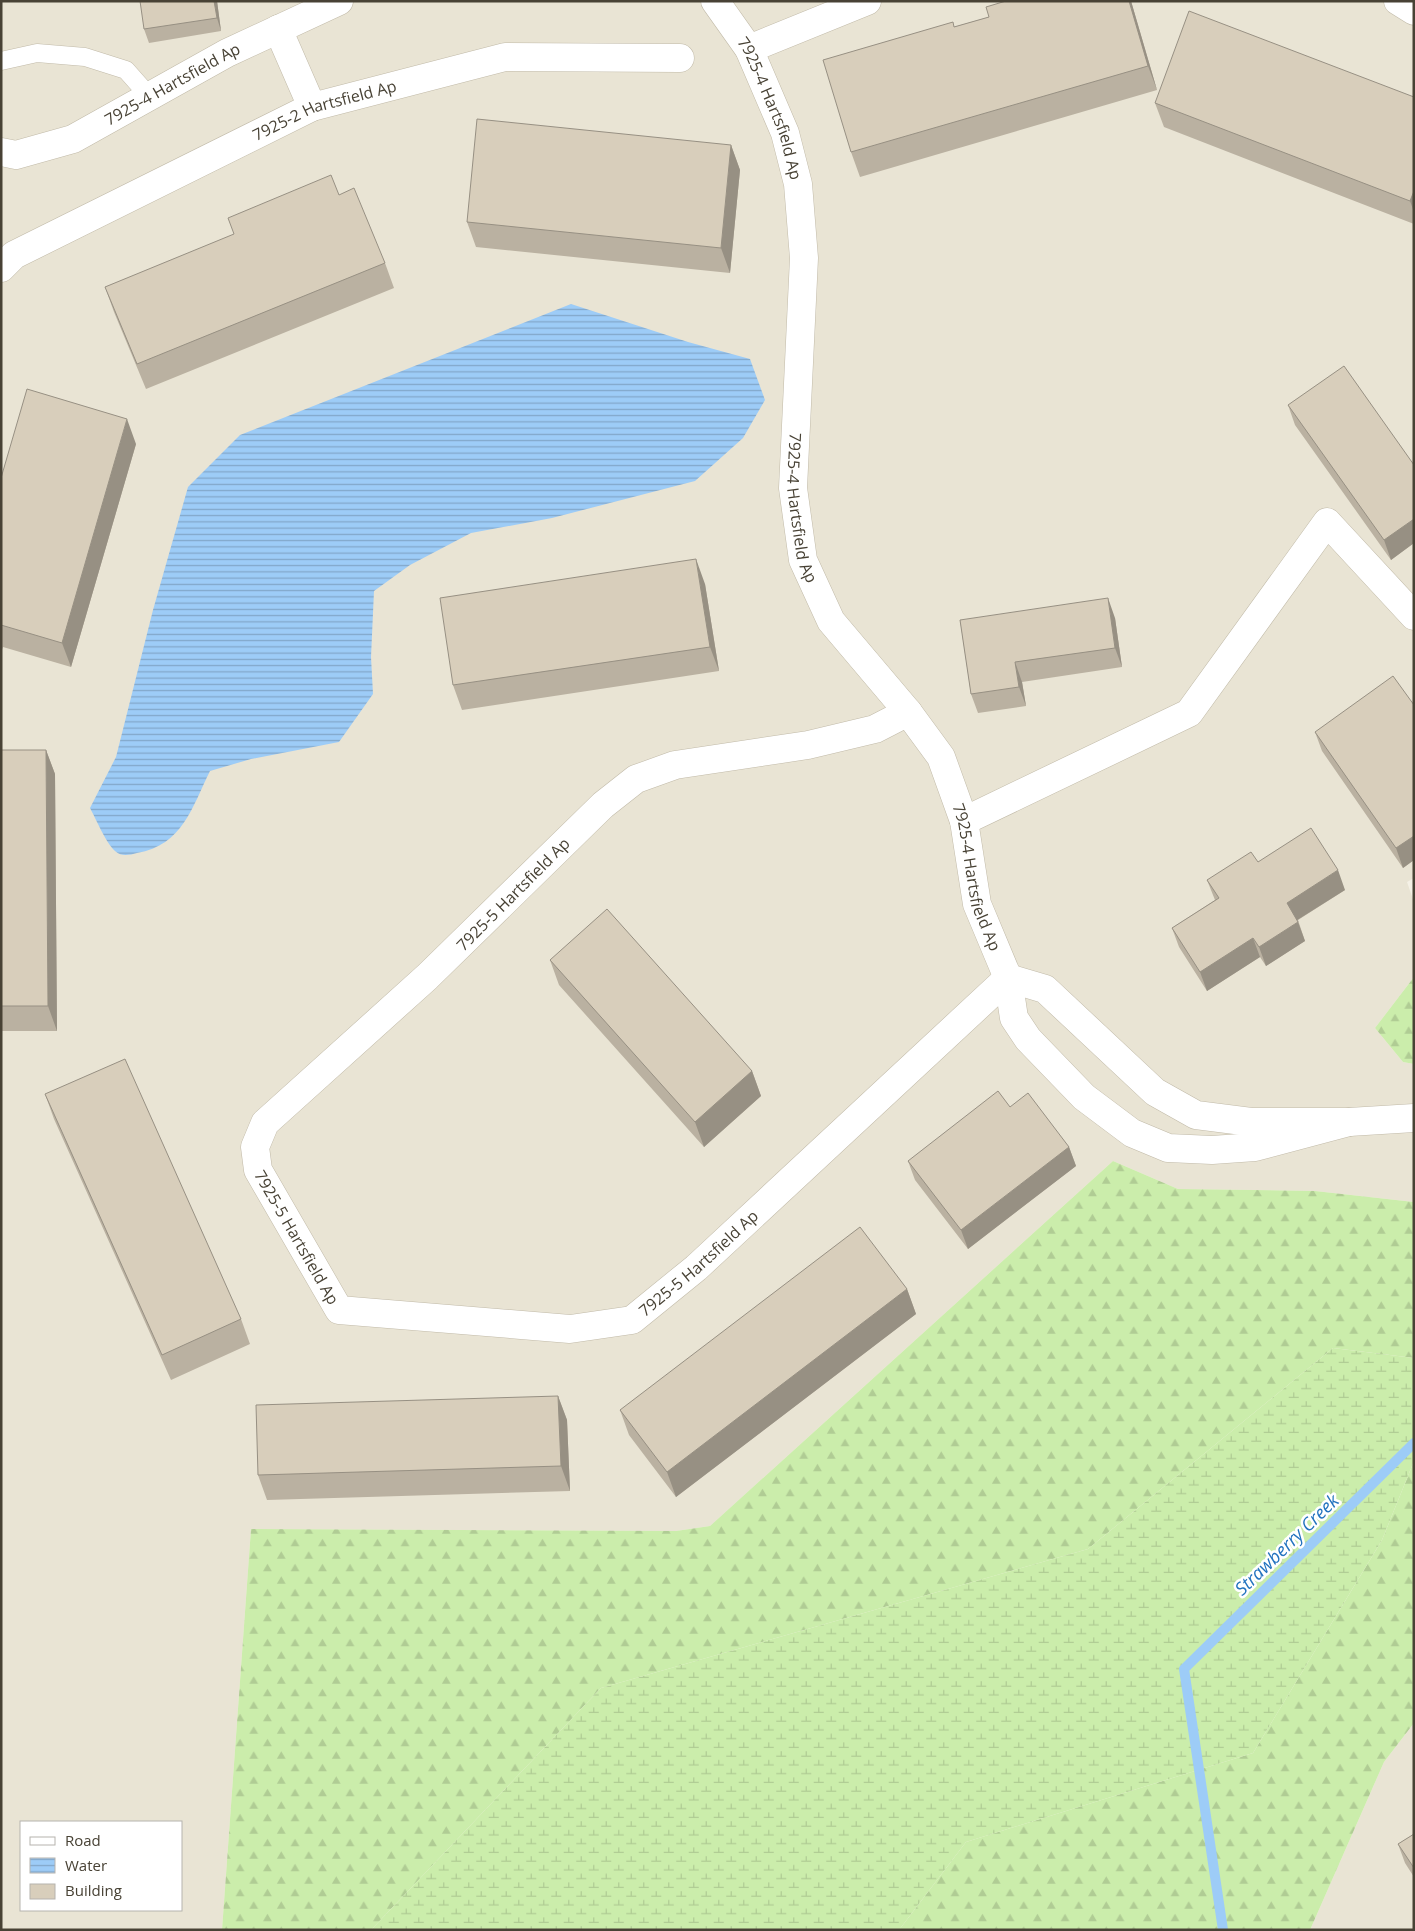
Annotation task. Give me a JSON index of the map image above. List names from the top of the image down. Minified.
{"streets":{"street":["7925-4 Hartsfield Ap","7925-2 Hartsfield Ap","7925-5 Hartsfield Ap"]},"crossings":[["7925-4 Hartsfield Ap","7925-5 Hartsfield Ap"]],"water":["Strawberry Creek"],"legend":["Road","Water","Building"]}
